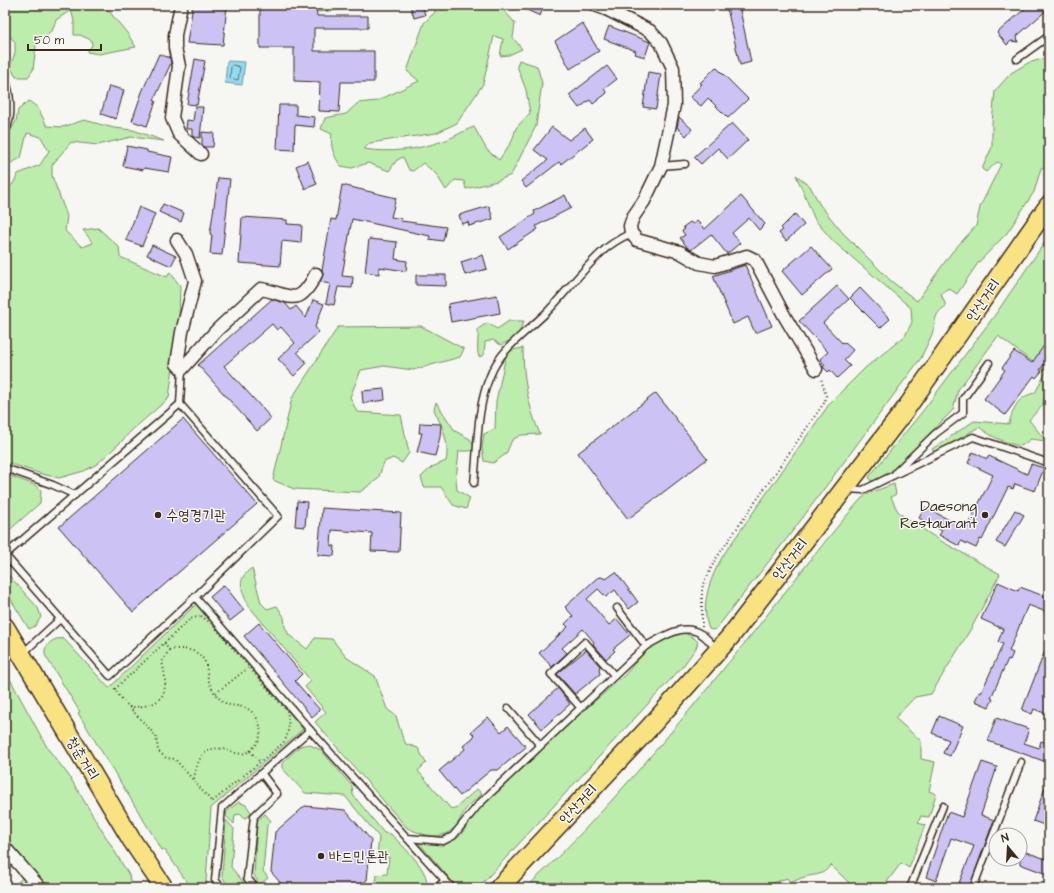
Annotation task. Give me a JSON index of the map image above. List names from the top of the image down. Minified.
{"streets":{"main road":["안산거리","청춘거리"]},"places":["수영경기관","Daesong Restaurant","바드민톤관"],"scale_bar":"50 m","north":"top"}
